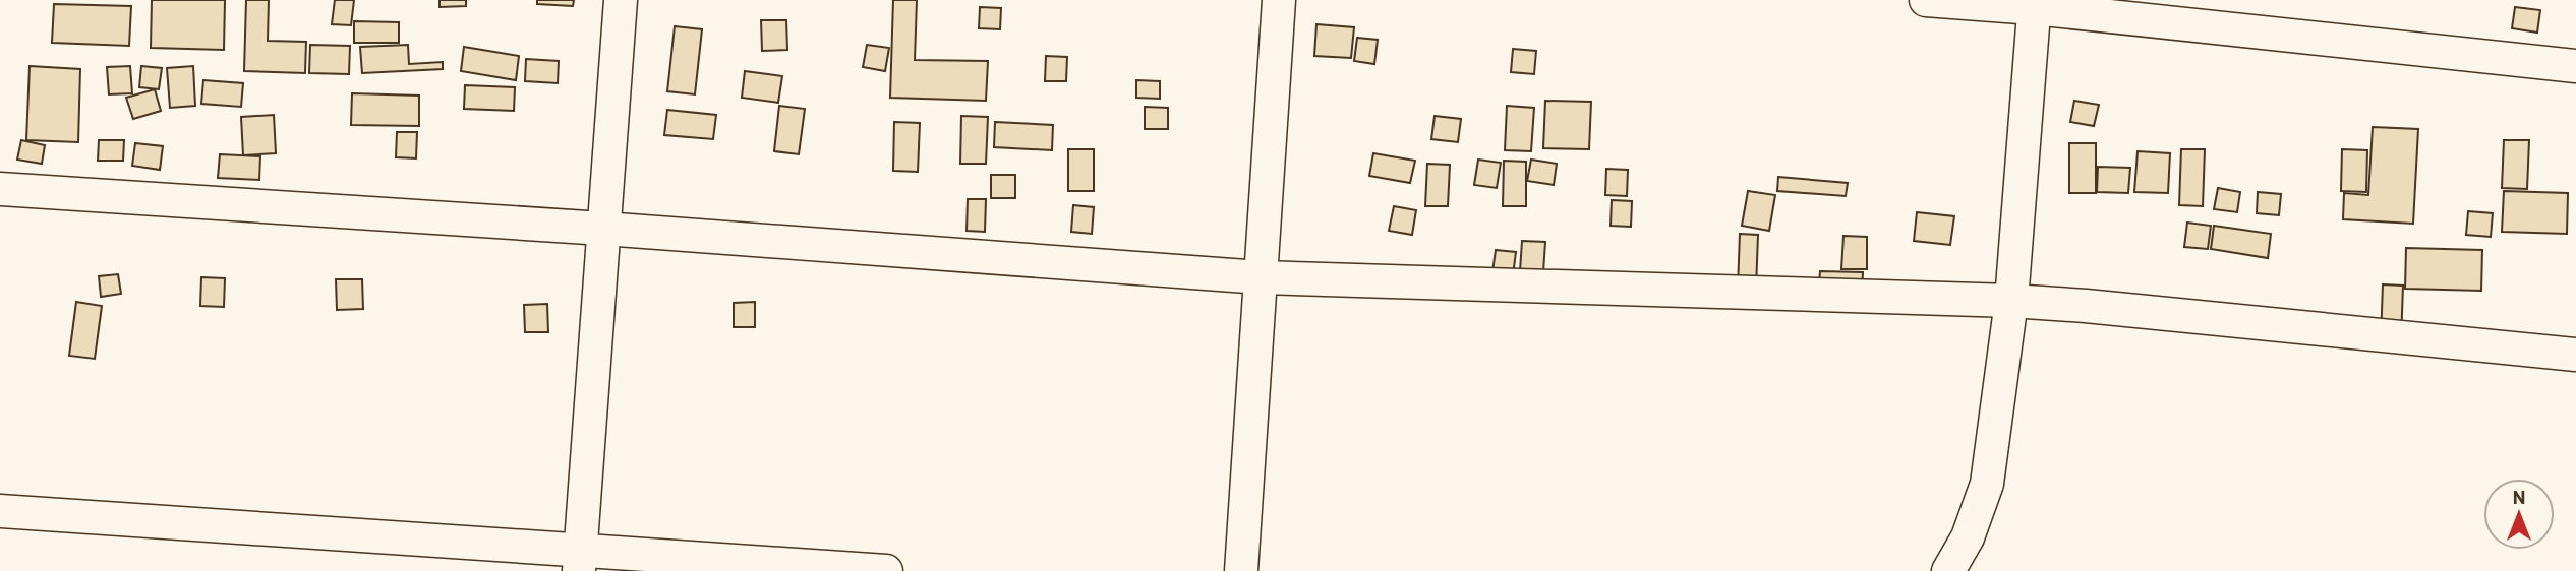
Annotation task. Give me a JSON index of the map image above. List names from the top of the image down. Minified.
{"north":"top"}
